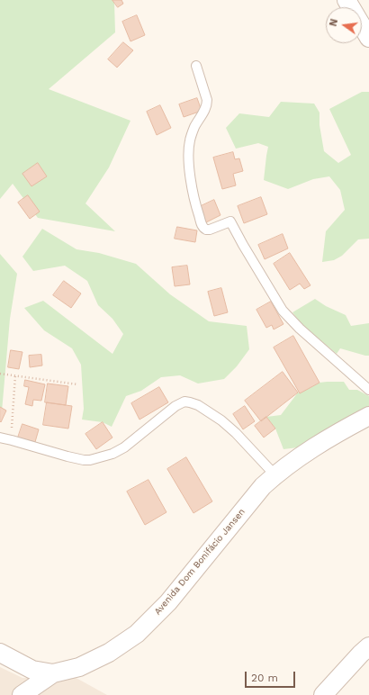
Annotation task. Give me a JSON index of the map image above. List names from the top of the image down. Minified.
{"streets":{"street":["Avenida Dom Bonifácio Jansen"]},"scale_bar":"20 m","north":"left"}
